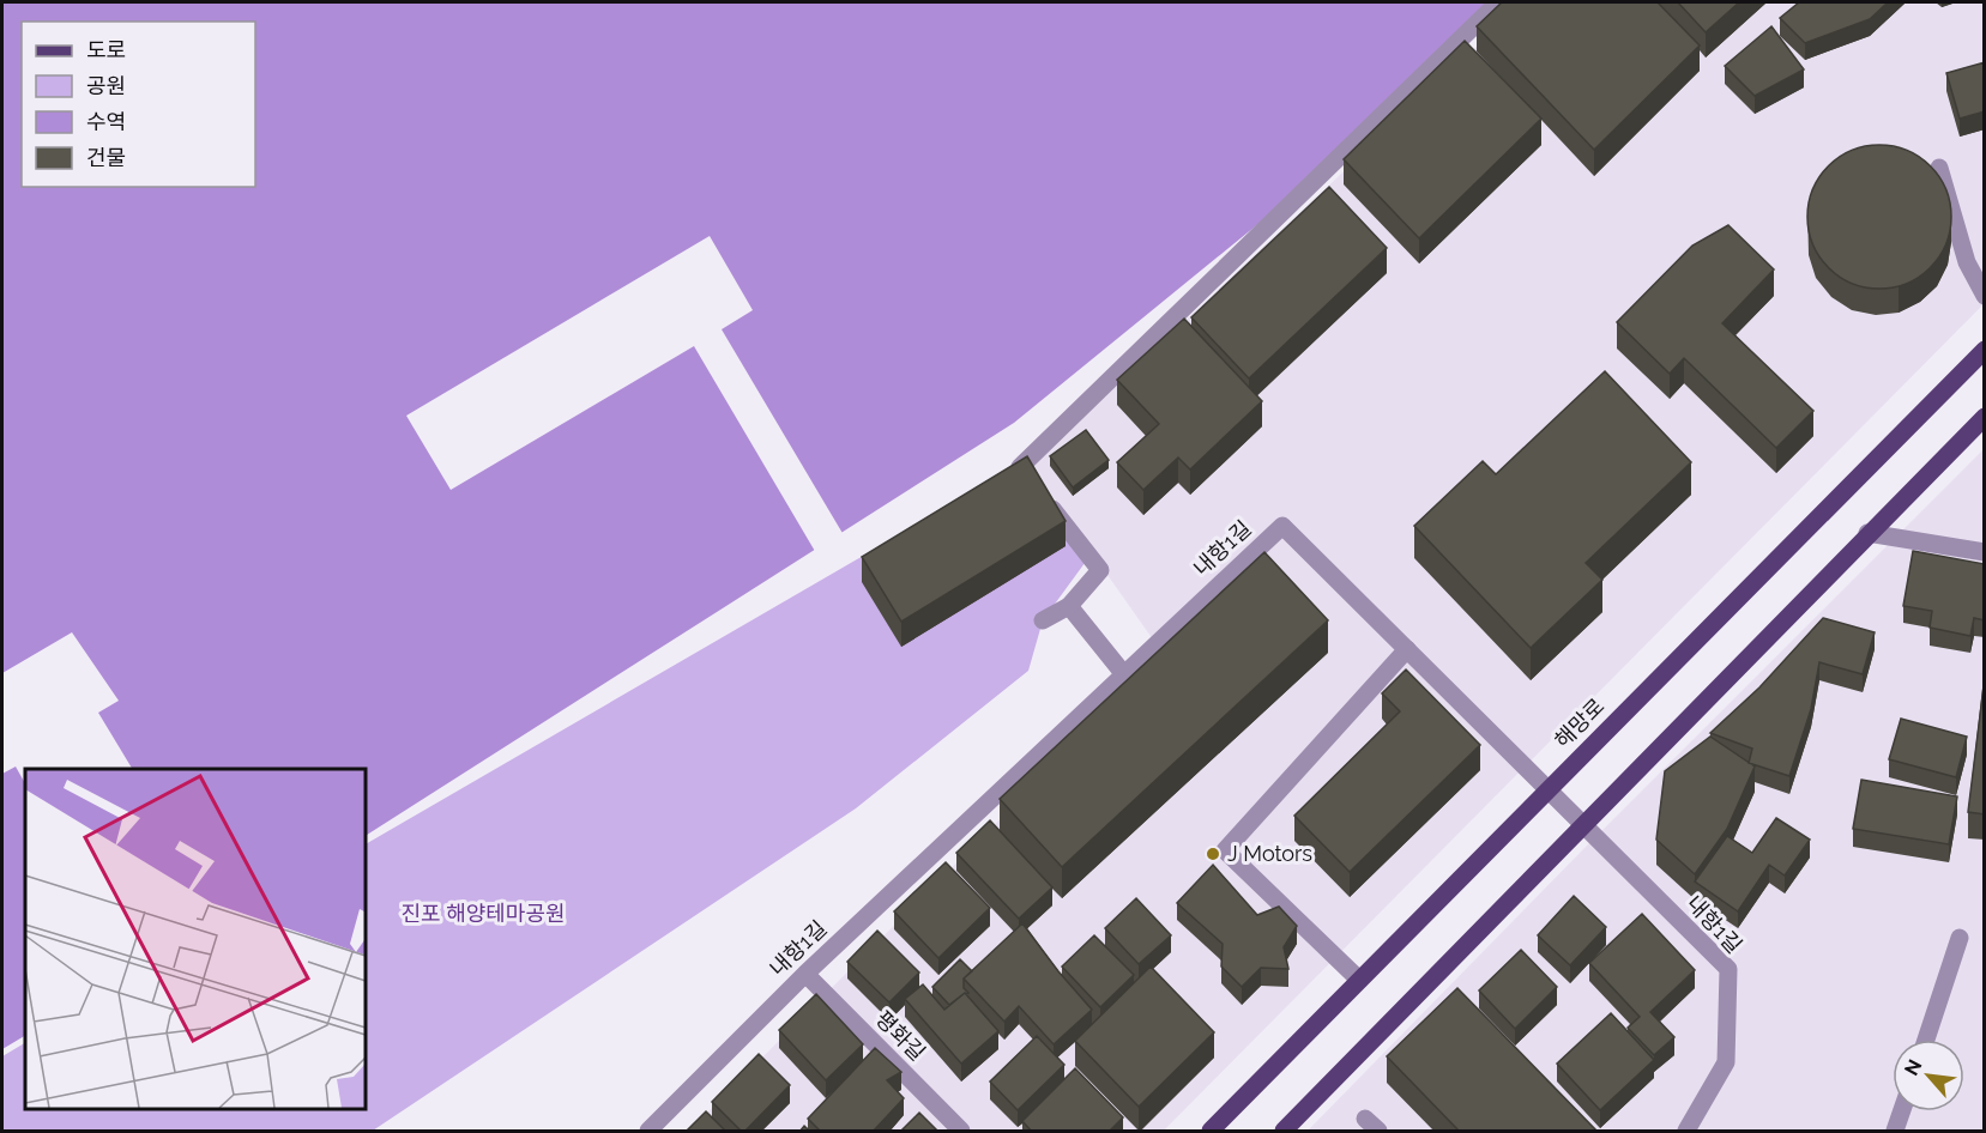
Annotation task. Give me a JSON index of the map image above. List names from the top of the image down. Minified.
{"streets":{"main road":["해망로"],"street":["내항1길","평화길"]},"crossings":[["내항1길","해망로"],["내항1길","평화길"]],"parks":["진포 해양테마공원"],"places":["J Motors"],"legend":["도로","공원","수역","건물"],"north":"top left"}
